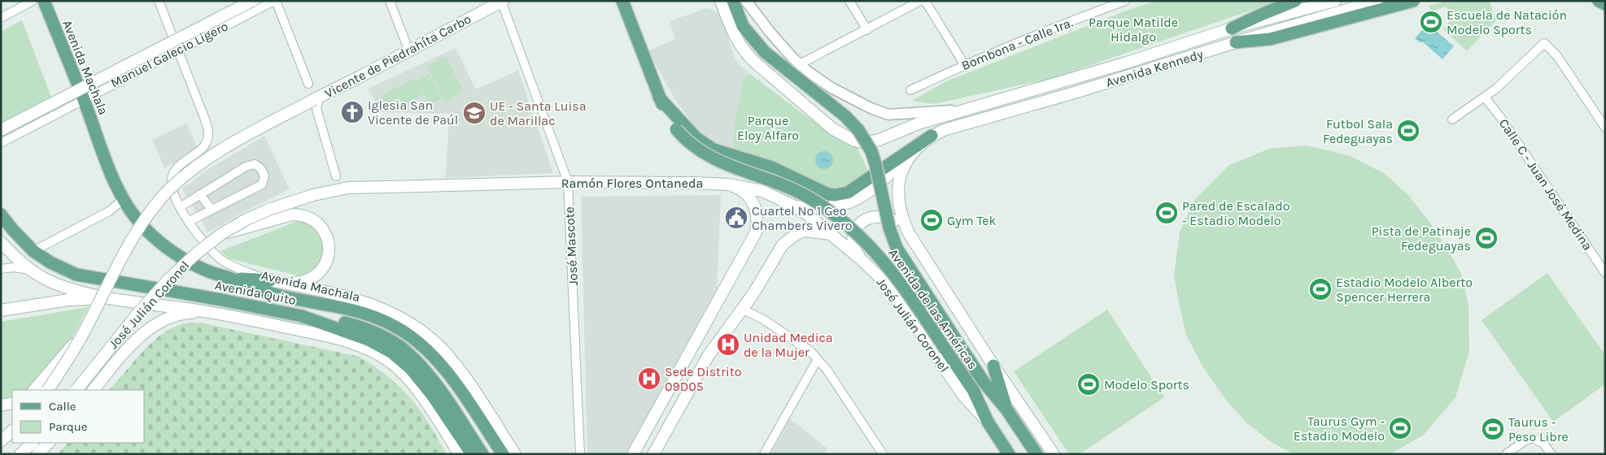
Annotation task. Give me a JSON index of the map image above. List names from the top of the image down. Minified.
{"streets":{"main road":["Manuel Galecio Ligero","Vicente de Piedrahíta Carbo","Avenida Machala","Avenida Kennedy","Ramón Flores Ontaneda","Avenida Quito","José Julián Coronel","Avenida de las Américas"],"street":["Bombona - Calle 1ra.","Calle C - Juan José Medina","José Mascote"]},"crossings":[["Manuel Galecio Ligero","Avenida Machala"],["Vicente de Piedrahíta Carbo","José Mascote"],["Ramón Flores Ontaneda","José Mascote"],["Ramón Flores Ontaneda","José Julián Coronel"],["José Julián Coronel","Avenida de las Américas"]],"parks":["Parque Matilde Hidalgo","Parque Eloy Alfaro"],"places":{"sports":["Escuela de Natación Modelo Sports","Futbol Sala Fedeguayas","Pared de Escalado - Estadio Modelo","Gym Tek","Pista de Patinaje Fedeguayas","Estadio Modelo Alberto Spencer Herrera","Modelo Sports","Taurus Gym - Estadio Modelo","Taurus - Peso Libre"],"church":["Iglesia San Vicente de Paúl"],"school or university":["UE - Santa Luisa de Marillac"],"public building":["Cuartel Nº 1 Geo Chambers Vivero"],"hospital":["Unidad Medica de la Mujer","Sede Distrito 09D05"]},"legend":["Calle","Parque"]}
